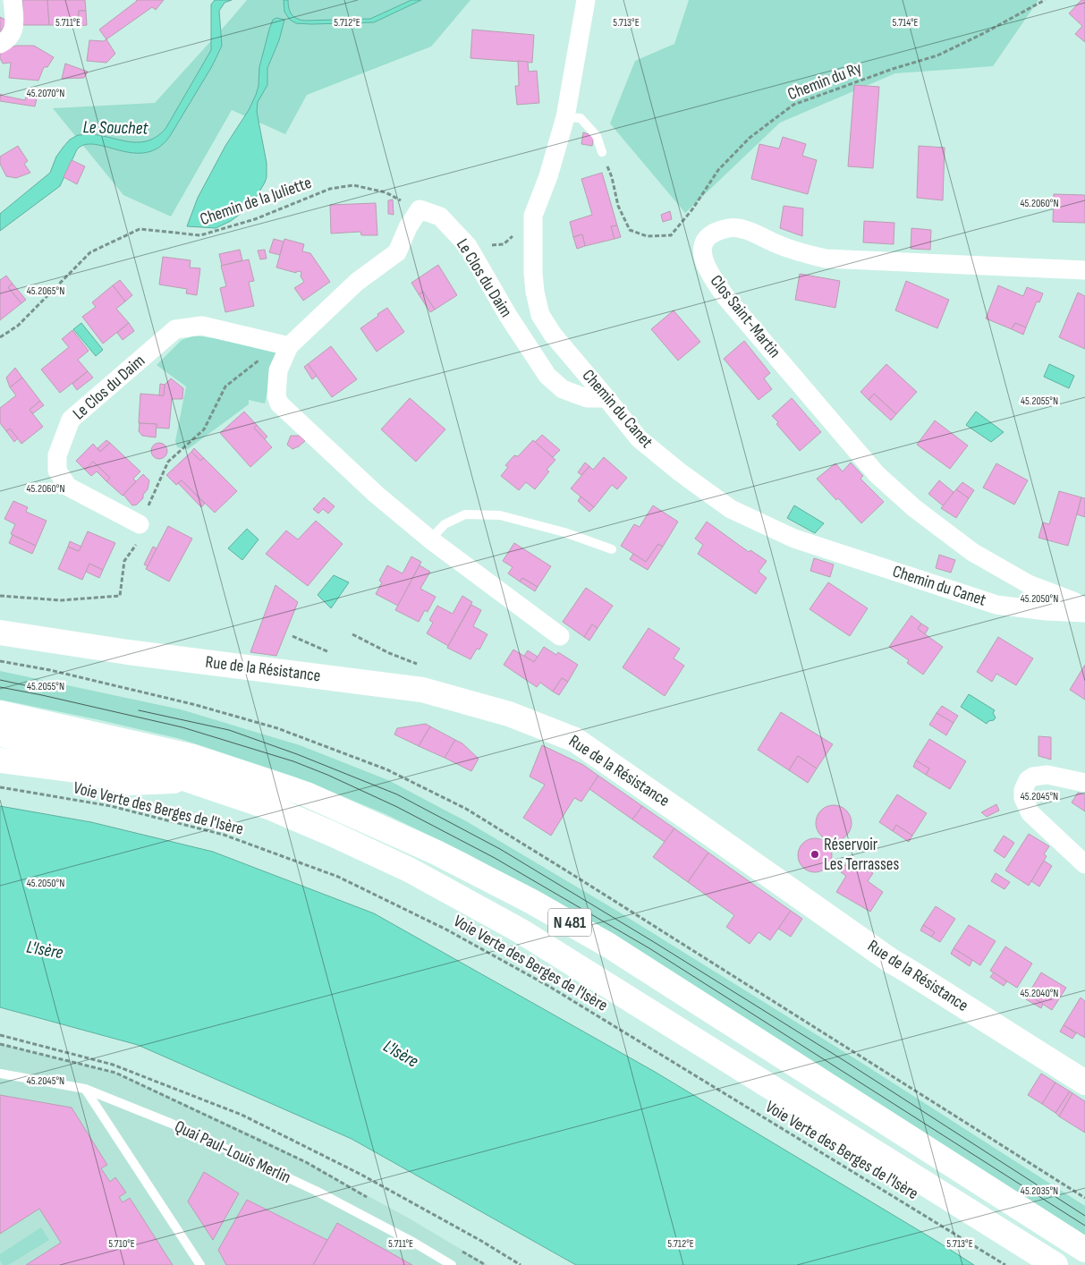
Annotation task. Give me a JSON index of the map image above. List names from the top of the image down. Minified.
{"streets":{"main road":["Rue de la Résistance","N 481"],"street":["Le Clos du Daim","Clos Saint-Martin","Chemin du Canet"],"lane":["Quai Paul-Louis Merlin"],"path":["Chemin du Ry","Chemin de la Juliette","Voie Verte des Berges de l'Isère"]},"crossings":[["Chemin de la Juliette","Le Clos du Daim"],["Le Clos du Daim","Chemin du Canet"]],"water":["Le Souchet","L'Isère"],"places":["Réservoir Les Terrasses"],"coordinates":["5.711°E","5.712°E","5.713°E","5.714°E","45.2070°N","45.2060°N","45.2065°N","45.2055°N","45.2050°N","45.2045°N","45.2040°N","45.2035°N","5.710°E"]}
